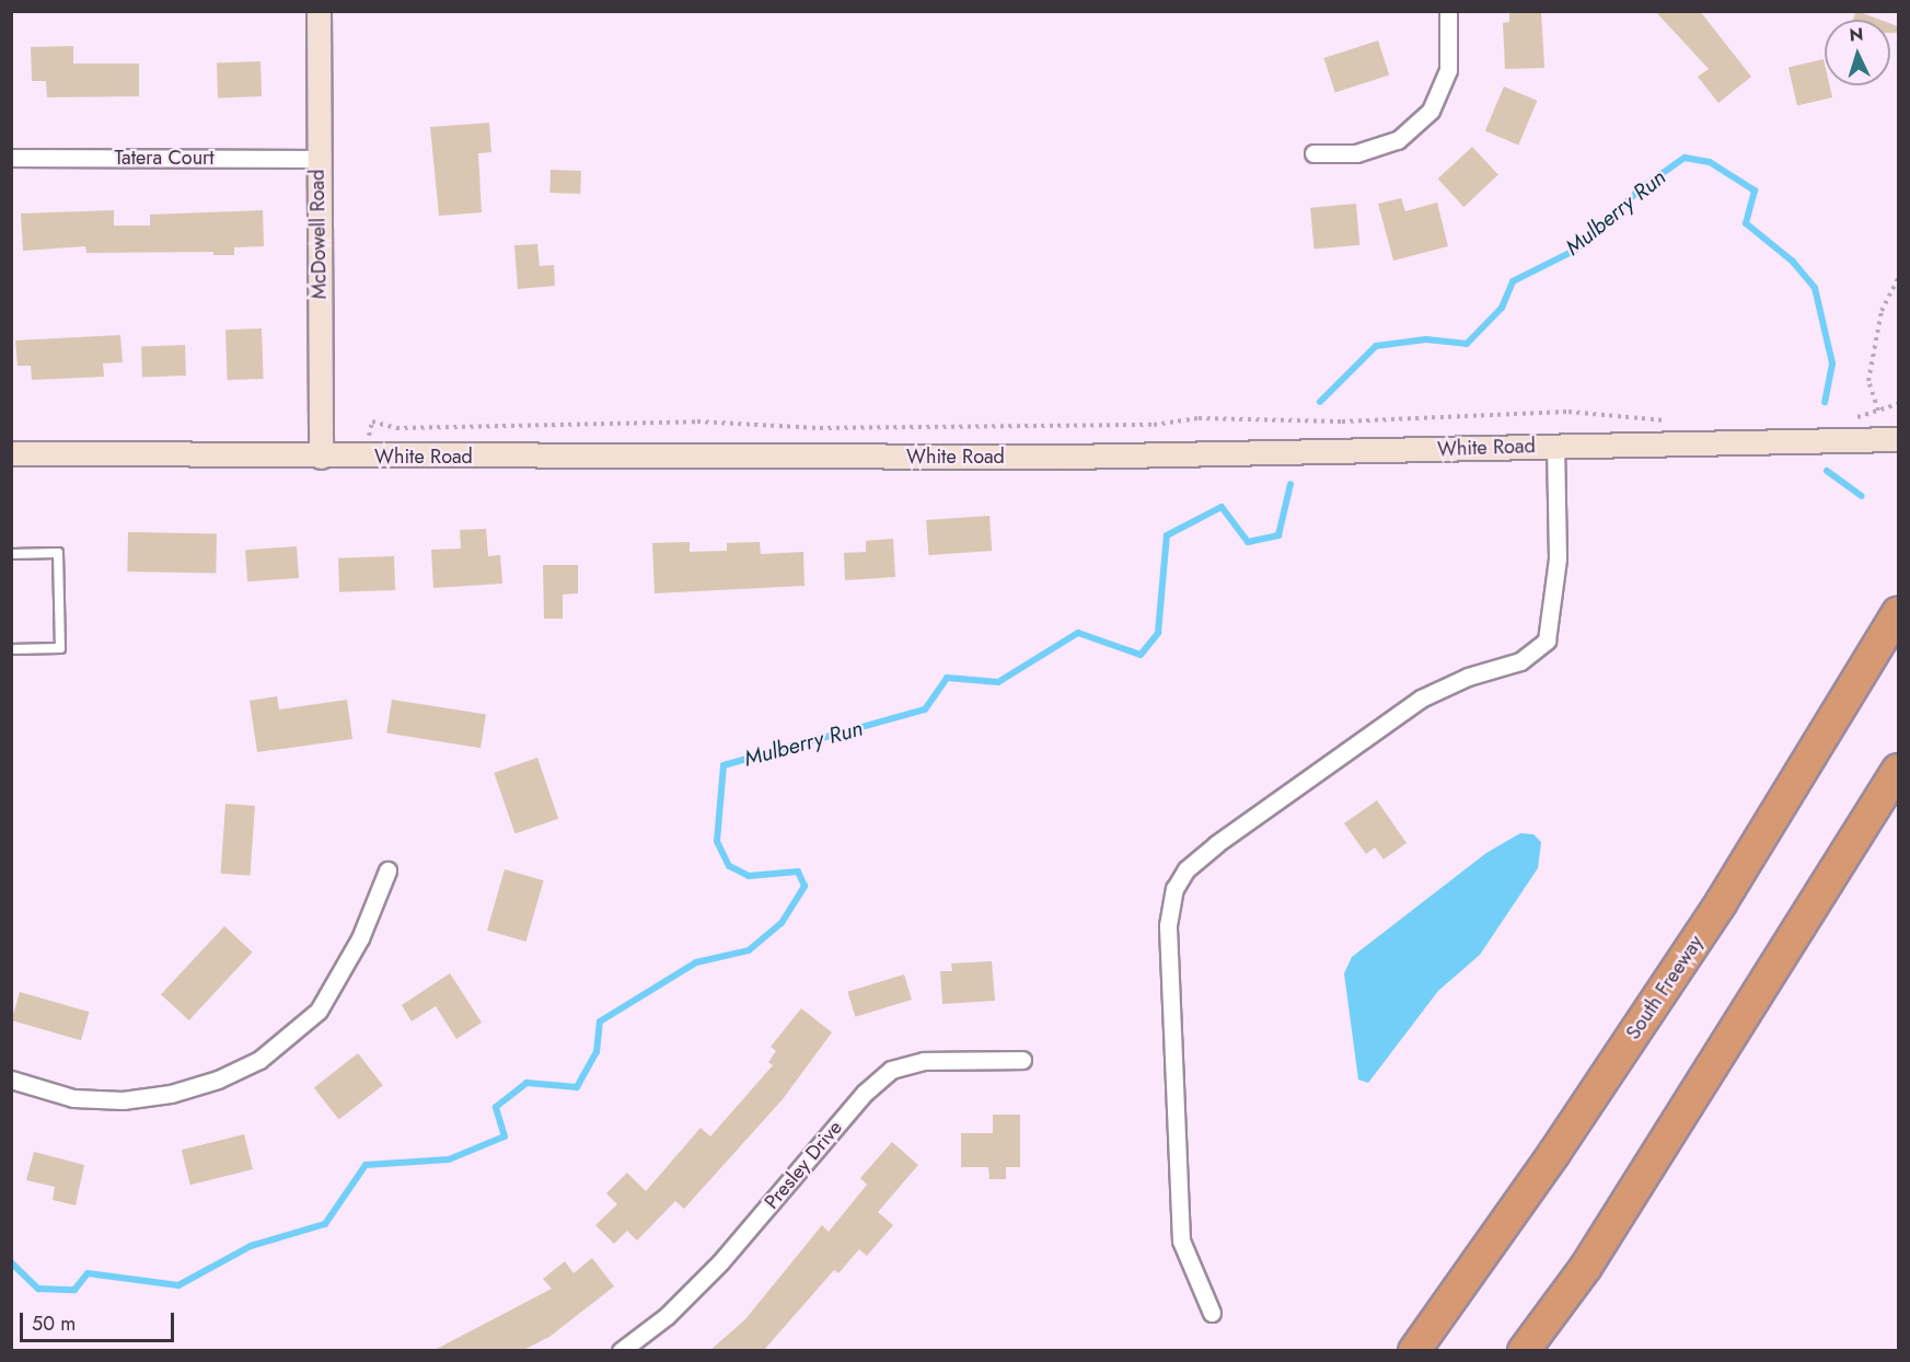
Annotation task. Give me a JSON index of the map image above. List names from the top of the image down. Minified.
{"streets":{"highway":["South Freeway"],"street":["Tatera Court","McDowell Road","White Road","Presley Drive"]},"crossings":[["Tatera Court","McDowell Road"],["McDowell Road","White Road"]],"water":["Mulberry Run"],"scale_bar":"50 m","north":"top"}
